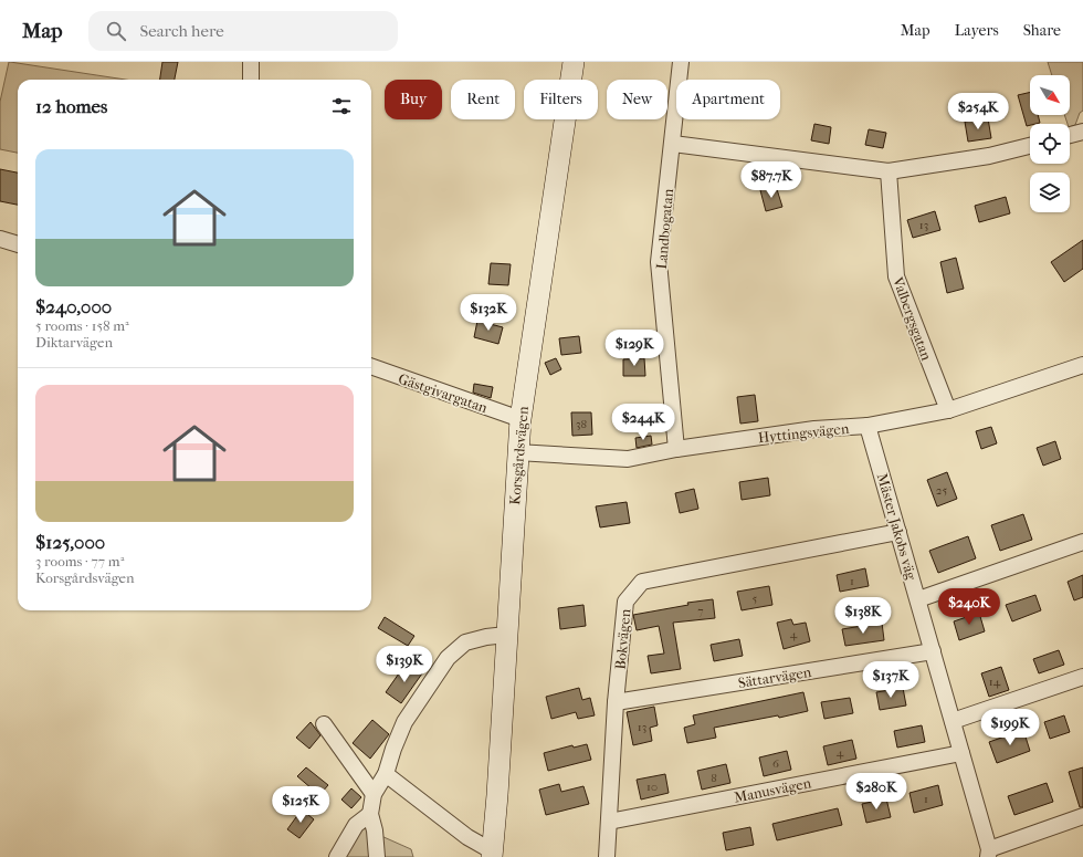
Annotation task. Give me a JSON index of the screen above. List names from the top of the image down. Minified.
{"streets":{"street":["Landbogatan","Valbergsgatan","Gästgivargatan","Hyttingsvägen","Korsgårdsvägen","Mäster Jakobs väg","Bokvägen","Sättarvägen","Manusvägen"]},"crossings":[["Landbogatan","Hyttingsvägen"],["Valbergsgatan","Hyttingsvägen"],["Gästgivargatan","Korsgårdsvägen"],["Hyttingsvägen","Korsgårdsvägen"],["Hyttingsvägen","Mäster Jakobs väg"],["Mäster Jakobs väg","Bokvägen"],["Mäster Jakobs väg","Sättarvägen"],["Mäster Jakobs väg","Manusvägen"],["Bokvägen","Sättarvägen"],["Bokvägen","Manusvägen"]],"house_numbers":["13","38","25","1","5","7","4","14","13","4","6","8","10","1"],"north":"bottom right","page":{"header":"Map","search":"Search here","nav":["Map","Layers","Share"],"chip":["Buy","Rent","Filters","New","Apartment"],"heading":"12 homes","price":["$254K","$87.7K","$132K","$129K","$244K","$240K","$138K","$139K","$137K","$199K","$280K","$125K"],"list":[{"name":"$240,000","note":"5 rooms · 158 m² · Diktarvägen"},{"name":"$125,000","note":"3 rooms · 77 m² · Korsgårdsvägen"}]}}
